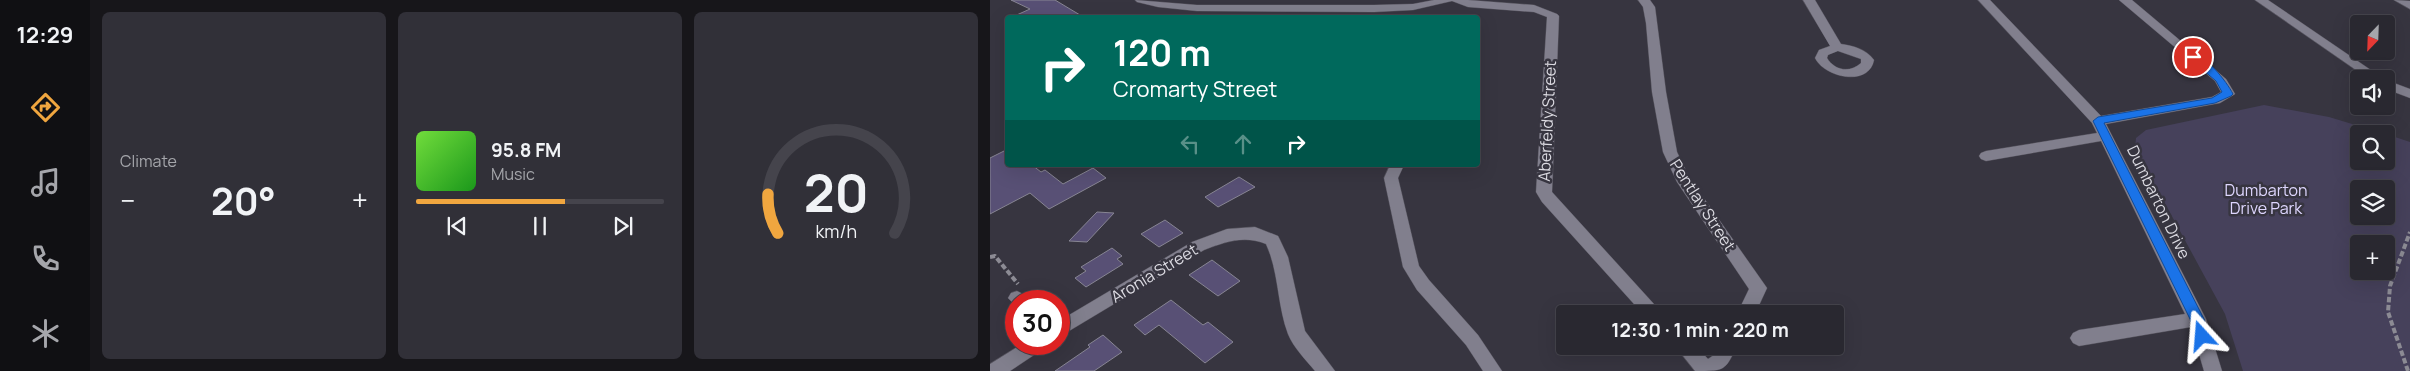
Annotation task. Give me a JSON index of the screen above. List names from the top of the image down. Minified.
{"streets":{"street":["Aberfeldy Street","Dumbarton Drive","Pentlay Street","Aronia Street"]},"parks":["Dumbarton Drive Park"],"north":"bottom left","page":{"tabs":"12:29","tile":"Climate","map_buttons":"+","turn":["120 m","Cromarty Street"],"song":["95.8 FM","Music"],"heat":["−","20°","+"],"limit":"30","trip":"12:30 · 1 min · 220 m","gauge":["20","km/h"]}}
